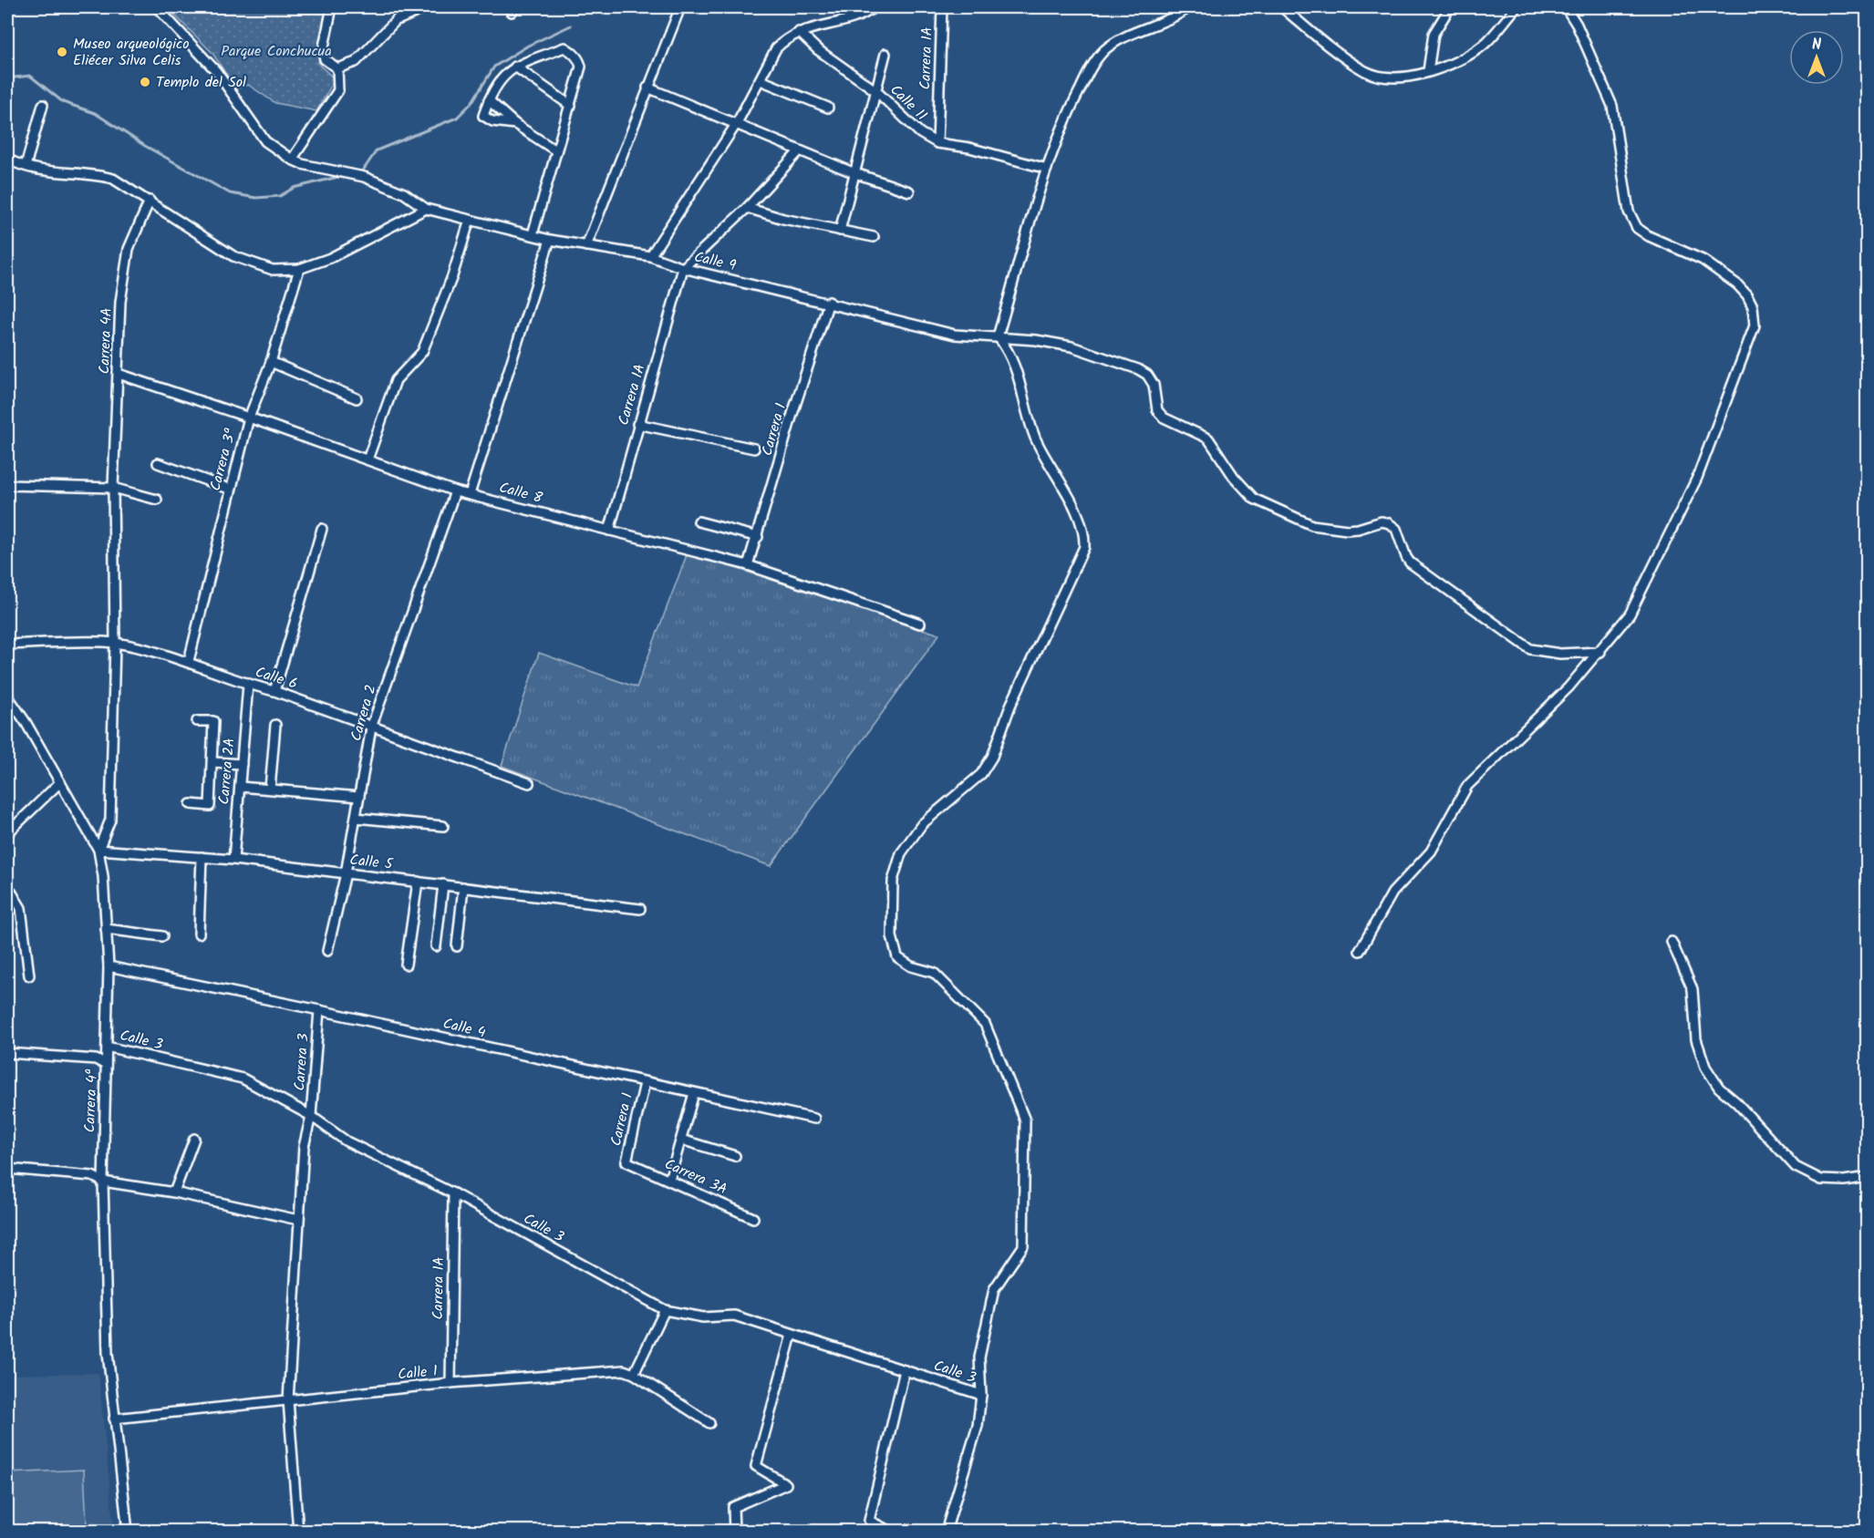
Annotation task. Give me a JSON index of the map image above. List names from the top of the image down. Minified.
{"streets":{"street":["Carrera 1A","Calle 11","Calle 9","Carrera 4A","Carrera 1","Carrera 3ª","Calle 8","Calle 6","Carrera 2","Carrera 2A","Calle 5","Calle 4","Calle 3","Carrera 3","Carrera 4ª","Carrera 3A","Calle 1"]},"crossings":[["Carrera 1A","Calle 11"],["Carrera 1A","Calle 9"],["Carrera 1A","Calle 8"],["Carrera 1A","Calle 3"],["Carrera 1A","Calle 1"],["Calle 9","Carrera 1"],["Carrera 4A","Calle 8"],["Carrera 4A","Calle 6"],["Carrera 4A","Calle 5"],["Carrera 4A","Carrera 4ª"],["Carrera 1","Calle 8"],["Carrera 1","Calle 4"],["Carrera 1","Carrera 3A"],["Carrera 3ª","Calle 8"],["Carrera 3ª","Calle 6"],["Calle 8","Carrera 2"],["Calle 6","Carrera 2"],["Calle 6","Carrera 2A"],["Carrera 2","Calle 5"],["Carrera 2A","Calle 5"],["Calle 5","Carrera 4ª"],["Calle 4","Carrera 3"],["Calle 4","Carrera 4ª"],["Calle 3","Carrera 3"],["Calle 3","Carrera 4ª"],["Carrera 3","Calle 1"],["Carrera 4ª","Calle 1"]],"parks":["Parque Conchucua"],"places":["Museo arqueológico Eliécer Silva Celis","Templo del Sol"],"north":"top"}
